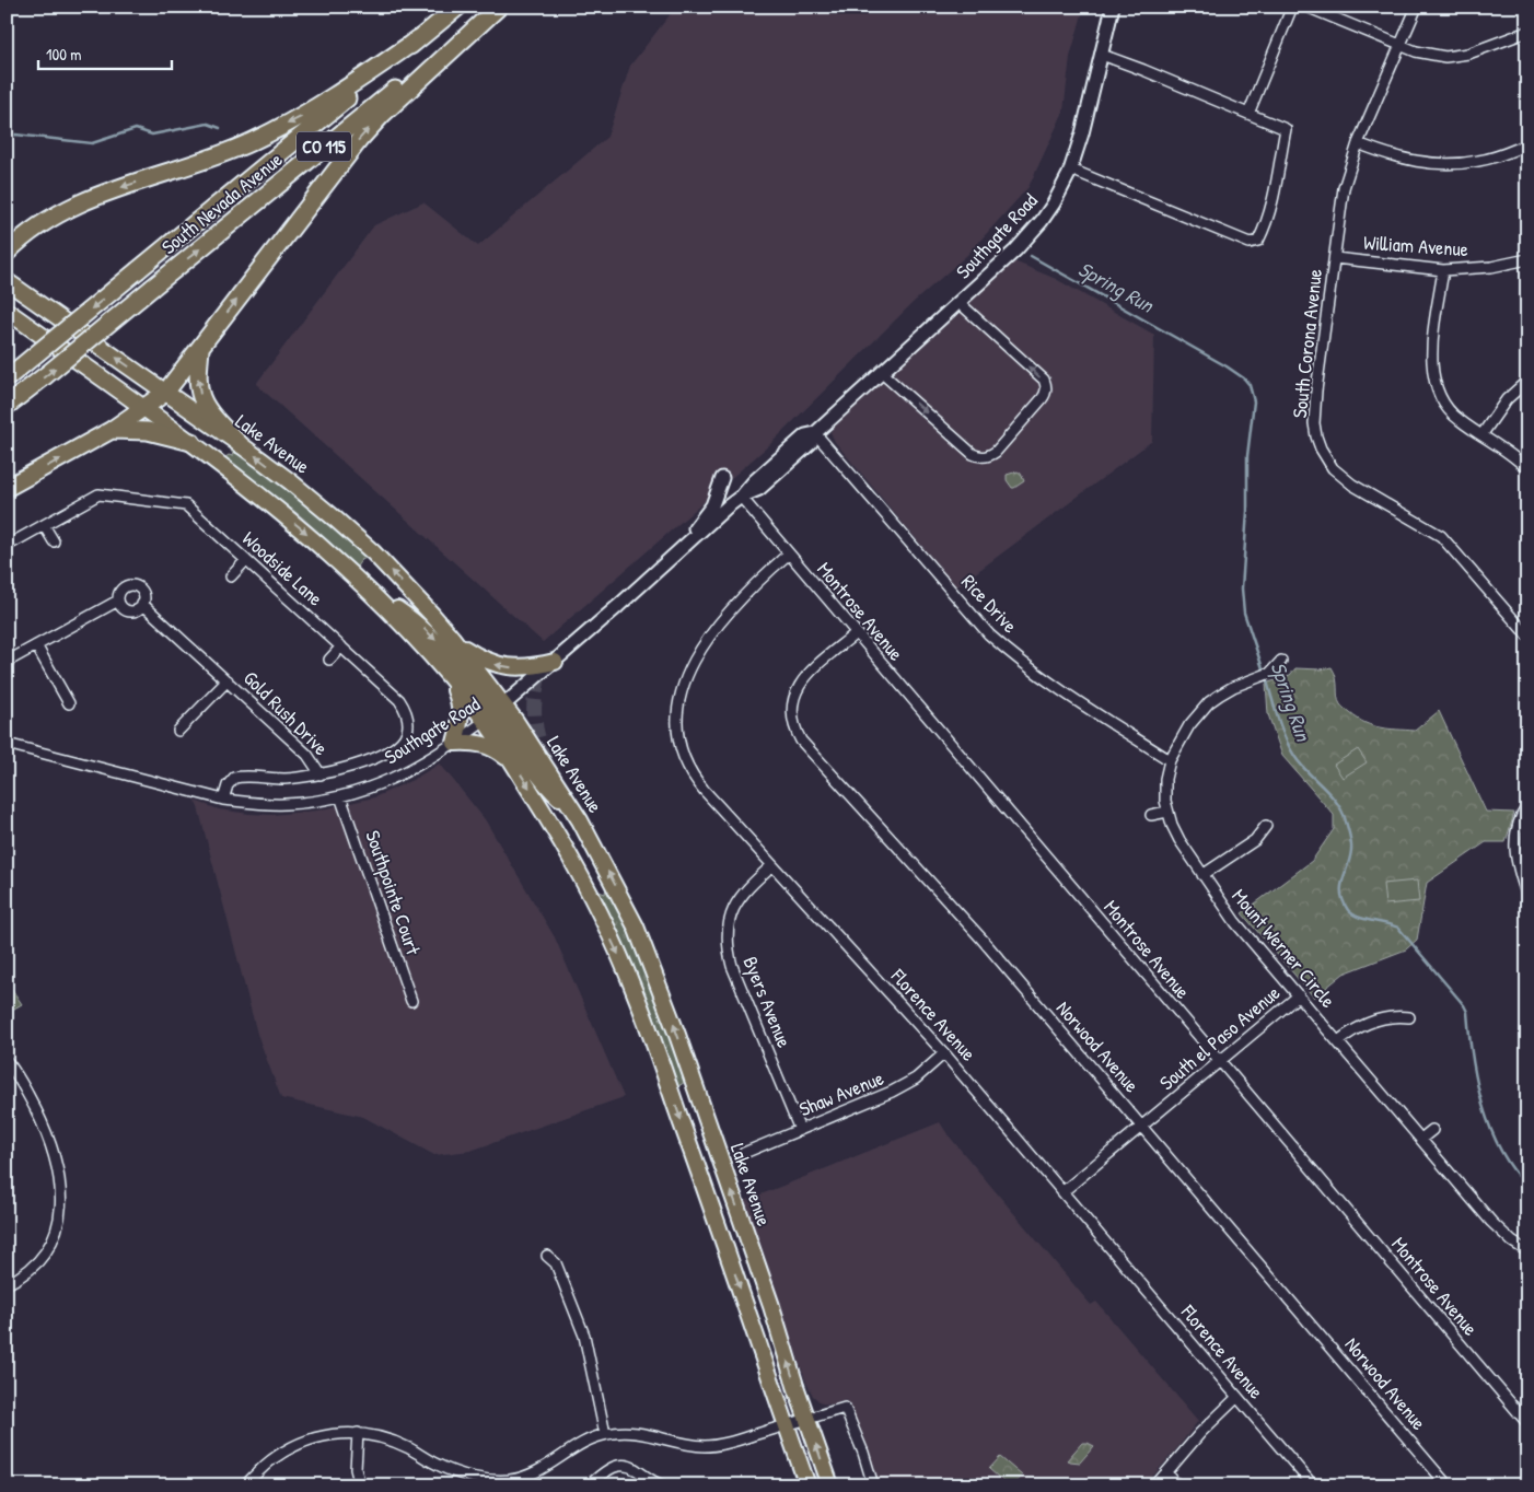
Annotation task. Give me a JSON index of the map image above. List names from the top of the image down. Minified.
{"streets":{"highway":["CO 115","South Nevada Avenue"],"main road":["Lake Avenue"],"street":["Southgate Road","William Avenue","South Corona Avenue","Woodside Lane","Rice Drive","Montrose Avenue","Gold Rush Drive","Southpointe Court","Mount Werner Circle","Byers Avenue","Florence Avenue","South el Paso Avenue","Norwood Avenue","Shaw Avenue"]},"crossings":[["Southgate Road","Lake Avenue"],["Southgate Road","Rice Drive"],["Southgate Road","Montrose Avenue"],["Southgate Road","Gold Rush Drive"],["Southgate Road","Southpointe Court"],["William Avenue","South Corona Avenue"],["Woodside Lane","Gold Rush Drive"],["Rice Drive","Mount Werner Circle"],["Montrose Avenue","Florence Avenue"],["Montrose Avenue","South el Paso Avenue"],["Montrose Avenue","Norwood Avenue"],["Mount Werner Circle","South el Paso Avenue"],["Byers Avenue","Florence Avenue"],["Byers Avenue","Shaw Avenue"],["Florence Avenue","South el Paso Avenue"],["Florence Avenue","Shaw Avenue"],["South el Paso Avenue","Norwood Avenue"]],"water":["Spring Run"],"scale_bar":"100 m"}
